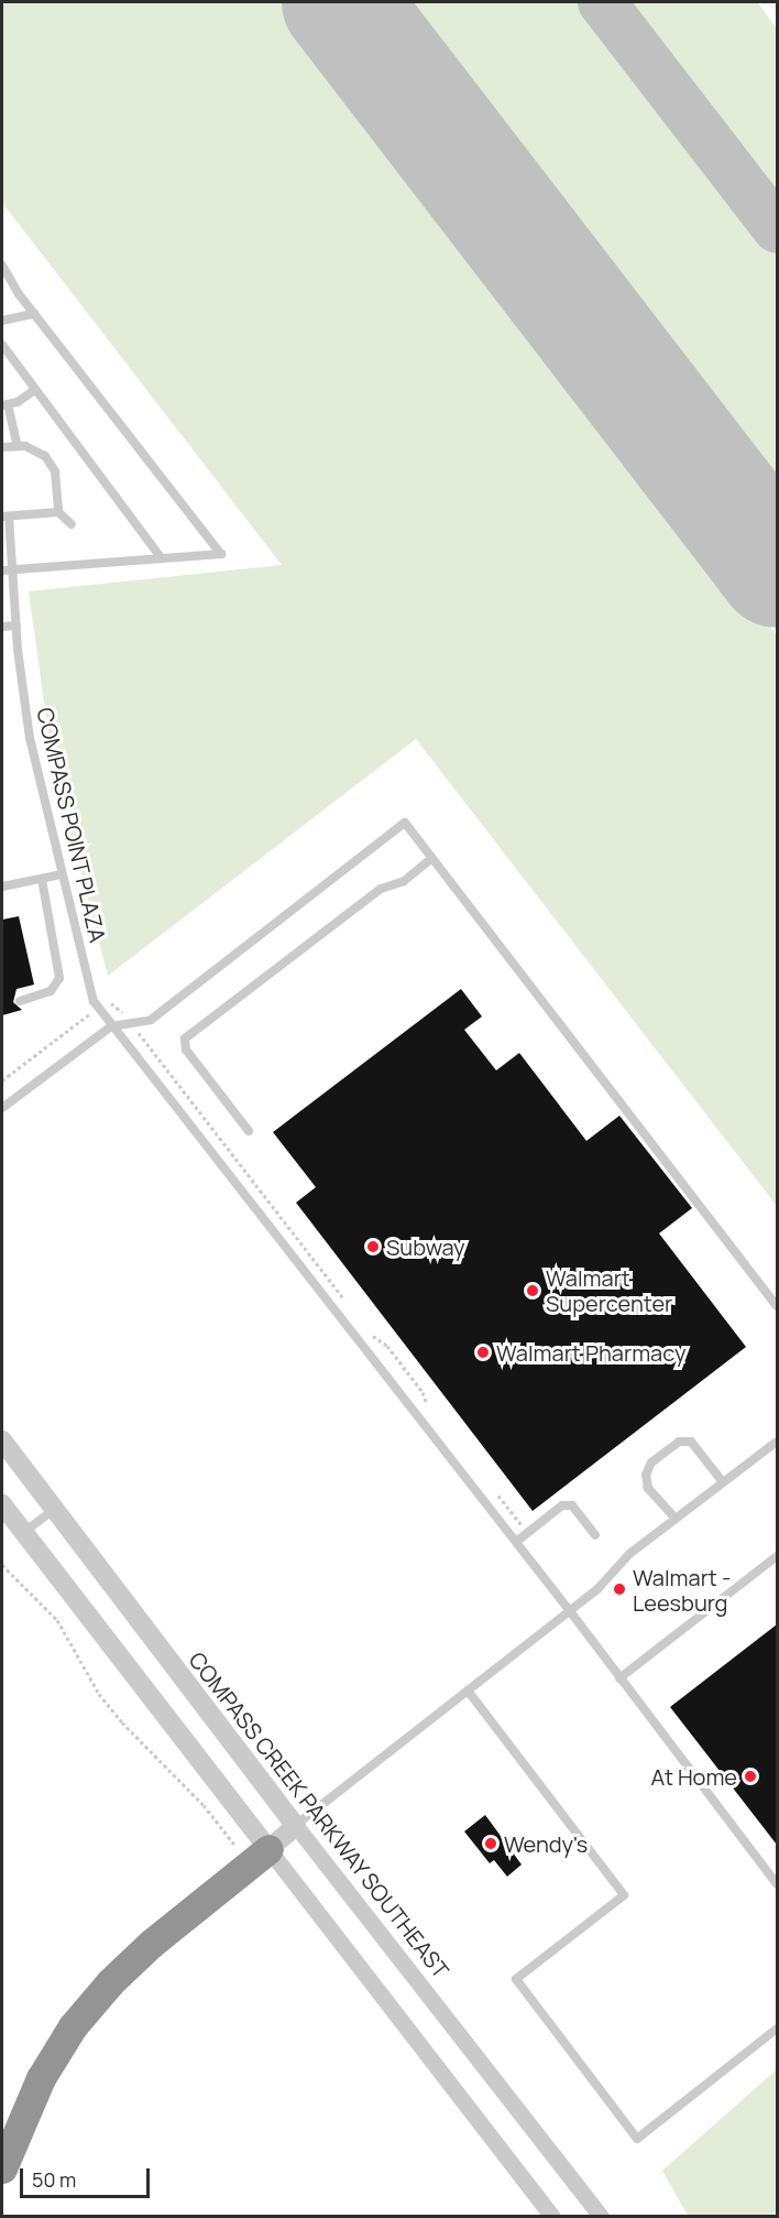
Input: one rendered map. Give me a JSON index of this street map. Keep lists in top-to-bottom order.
{
  "streets": {
    "street": ["COMPASS CREEK PARKWAY SOUTHEAST"],
    "lane": ["COMPASS POINT PLAZA"]
  },
  "places": [
    "Subway",
    "Walmart Supercenter",
    "Walmart Pharmacy",
    "Walmart - Leesburg",
    "At Home",
    "Wendy's"
  ],
  "scale_bar": "50 m"
}
